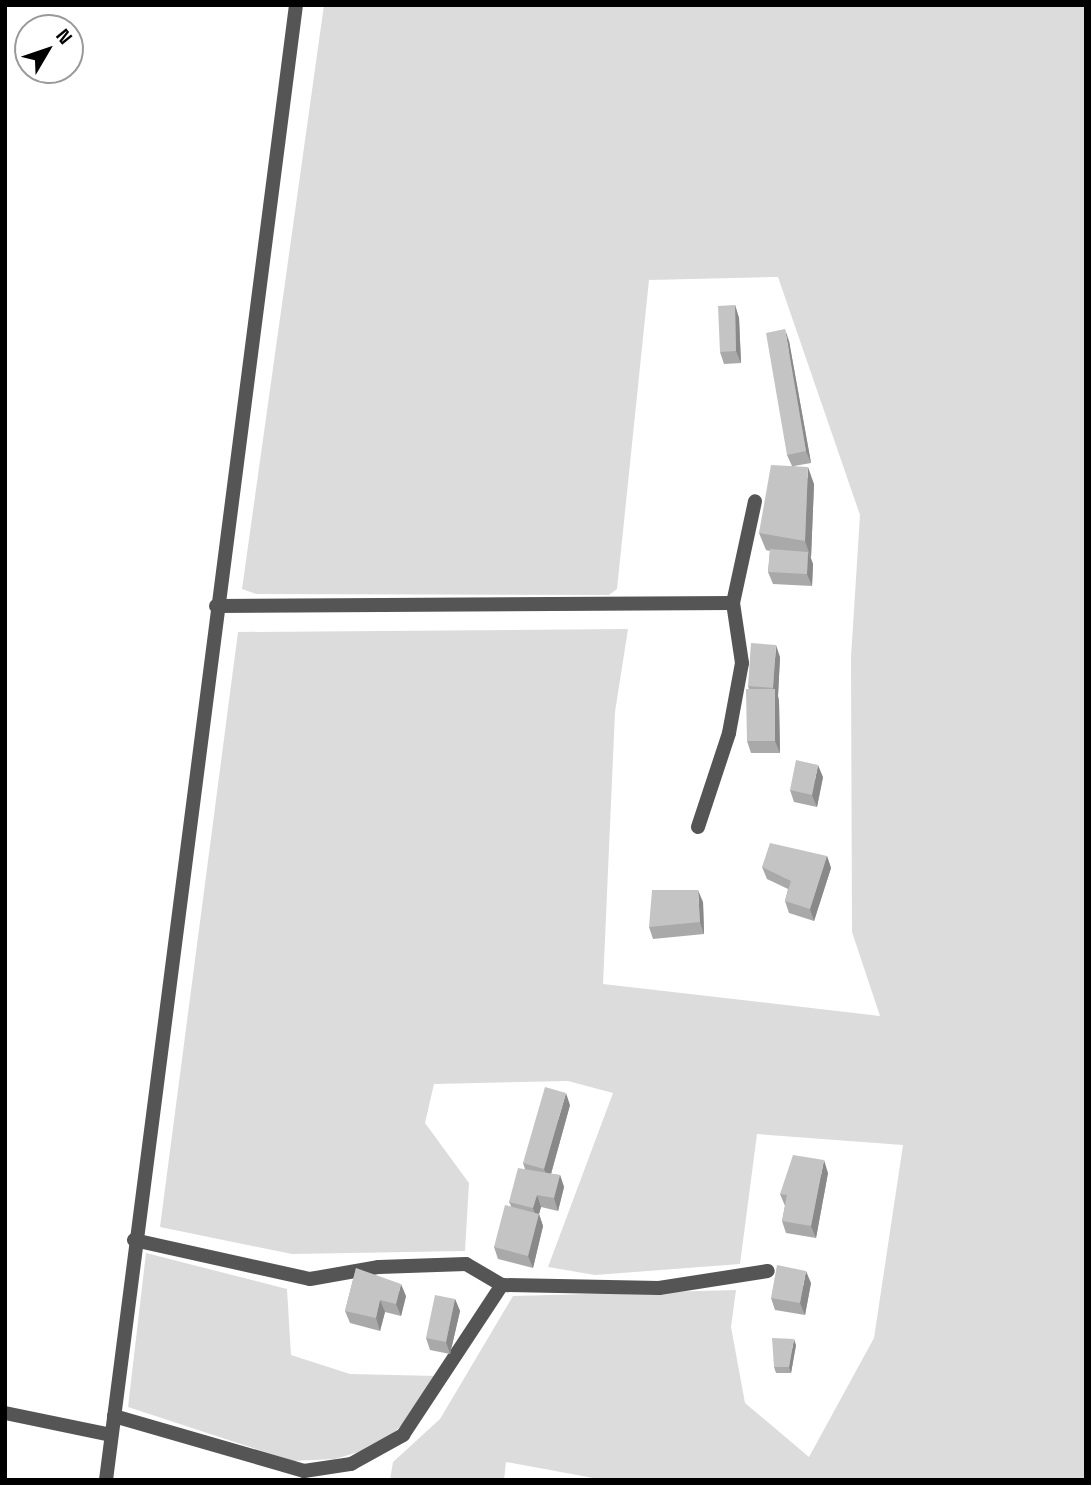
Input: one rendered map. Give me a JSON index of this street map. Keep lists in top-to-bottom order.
{
  "north": "top right"
}
